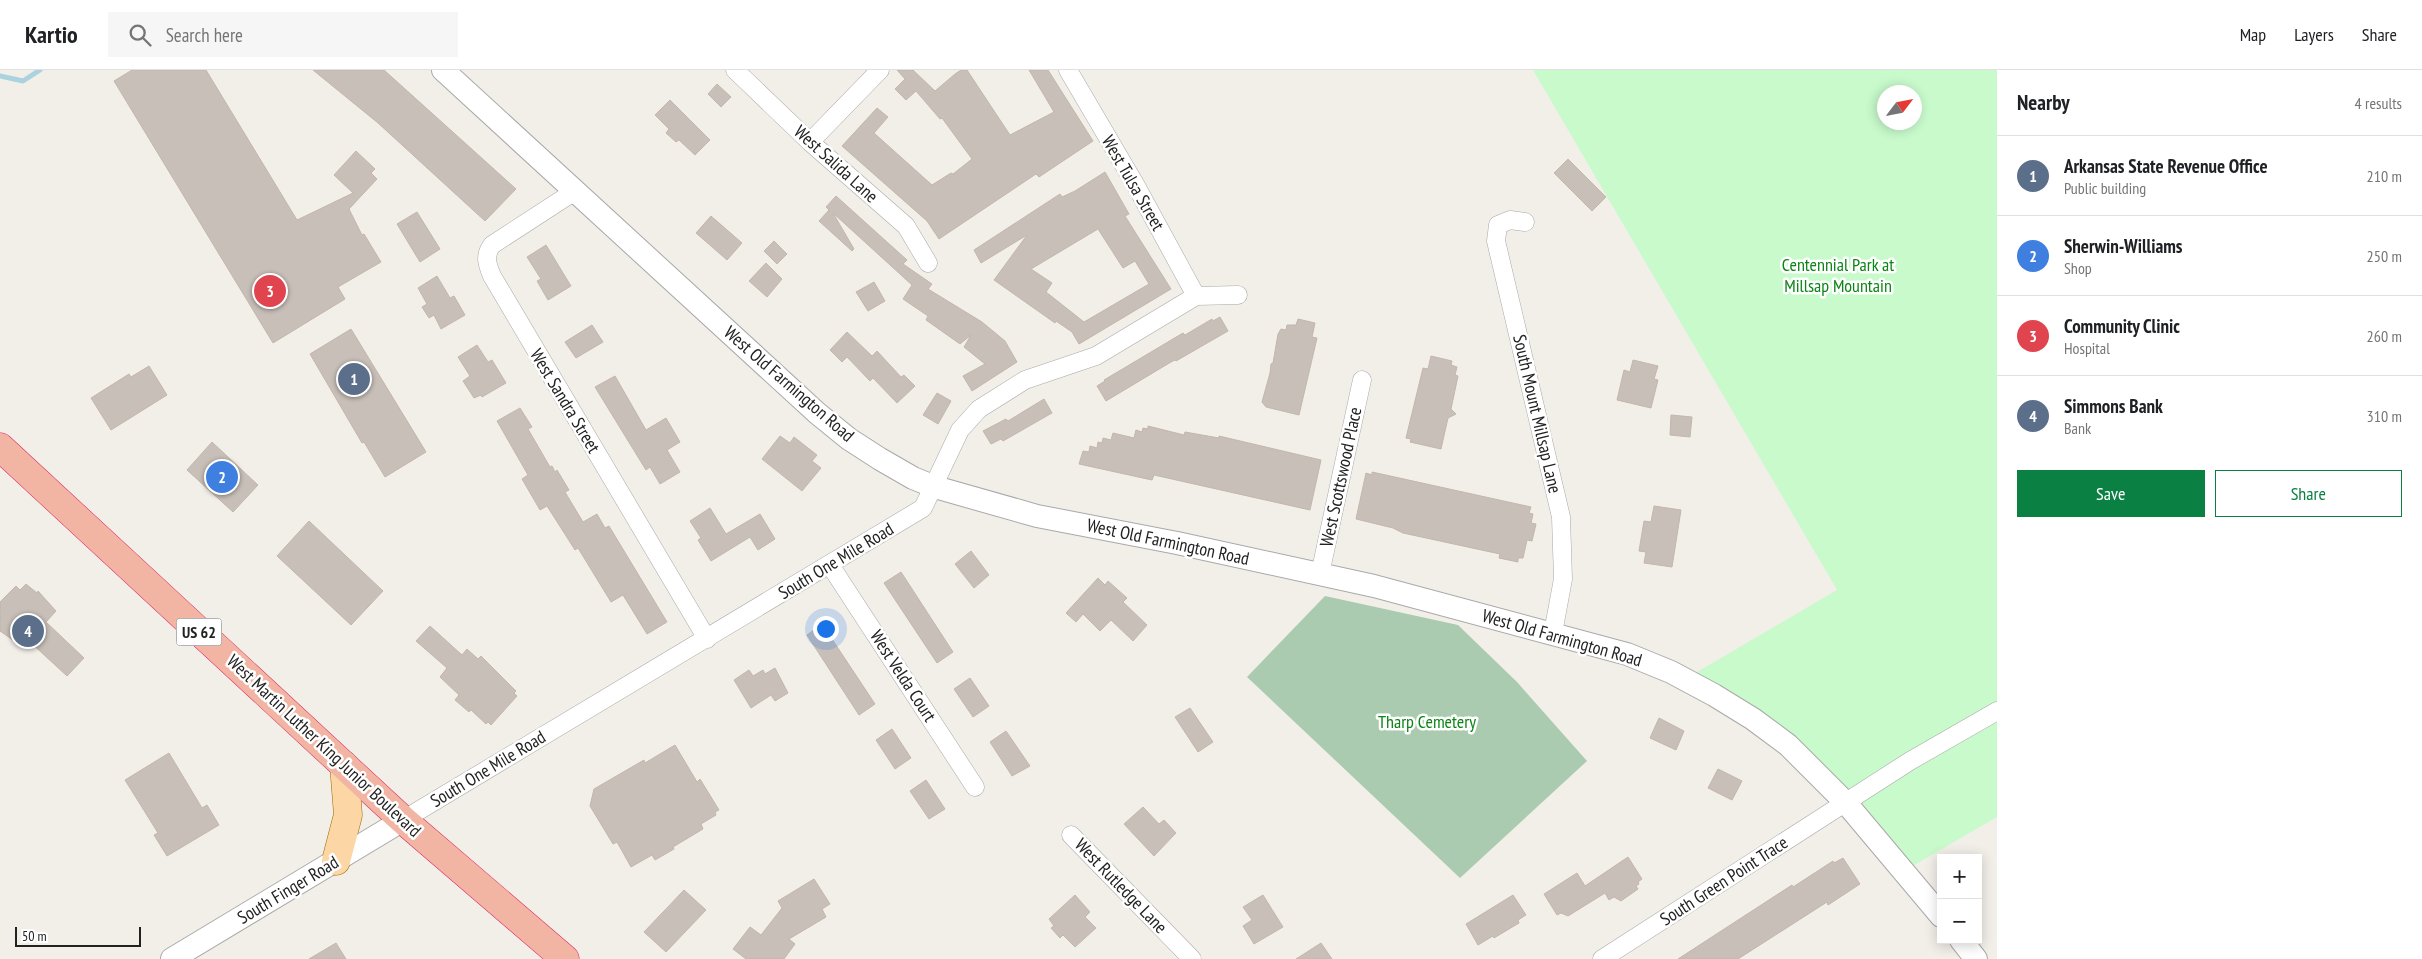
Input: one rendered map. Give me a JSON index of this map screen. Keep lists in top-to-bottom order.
{
  "streets": {
    "highway": ["US 62", "West Martin Luther King Junior Boulevard"],
    "street": [
      "West Salida Lane",
      "West Tulsa Street",
      "West Old Farmington Road",
      "West Sandra Street",
      "South Mount Millsap Lane",
      "West Scottswood Place",
      "South One Mile Road",
      "West Velda Court",
      "South Green Point Trace",
      "West Rutledge Lane",
      "South Finger Road"
    ]
  },
  "crossings": [
    ["West Tulsa Street", "South One Mile Road"],
    ["West Old Farmington Road", "West Sandra Street"],
    ["West Old Farmington Road", "South Mount Millsap Lane"],
    ["West Old Farmington Road", "West Scottswood Place"],
    ["West Old Farmington Road", "South One Mile Road"],
    ["West Old Farmington Road", "South Green Point Trace"],
    ["West Sandra Street", "South One Mile Road"],
    ["South One Mile Road", "West Velda Court"],
    ["South One Mile Road", "West Martin Luther King Junior Boulevard"],
    ["South One Mile Road", "South Finger Road"],
    ["West Martin Luther King Junior Boulevard", "South Finger Road"]
  ],
  "parks": ["Centennial Park at Millsap Mountain", "Tharp Cemetery"],
  "scale_bar": "50 m",
  "north": "top right",
  "page": {
    "header": "Kartio",
    "search": "Search here",
    "nav": ["Map", "Layers", "Share"],
    "heading": ["Nearby", "4 results"],
    "list": [
      {
        "mark": "1",
        "name": "Arkansas State Revenue Office",
        "note": "Public building",
        "value": "210 m"
      },
      {
        "mark": "2",
        "name": "Sherwin-Williams",
        "note": "Shop",
        "value": "250 m"
      },
      {
        "mark": "3",
        "name": "Community Clinic",
        "note": "Hospital",
        "value": "260 m"
      },
      {
        "mark": "4",
        "name": "Simmons Bank",
        "note": "Bank",
        "value": "310 m"
      }
    ],
    "pins": [
      "3",
      "1",
      "2",
      "4"
    ],
    "buttons": ["Save", "Share"],
    "map_buttons": ["+", "−"],
    "scale": "50 m"
  }
}
